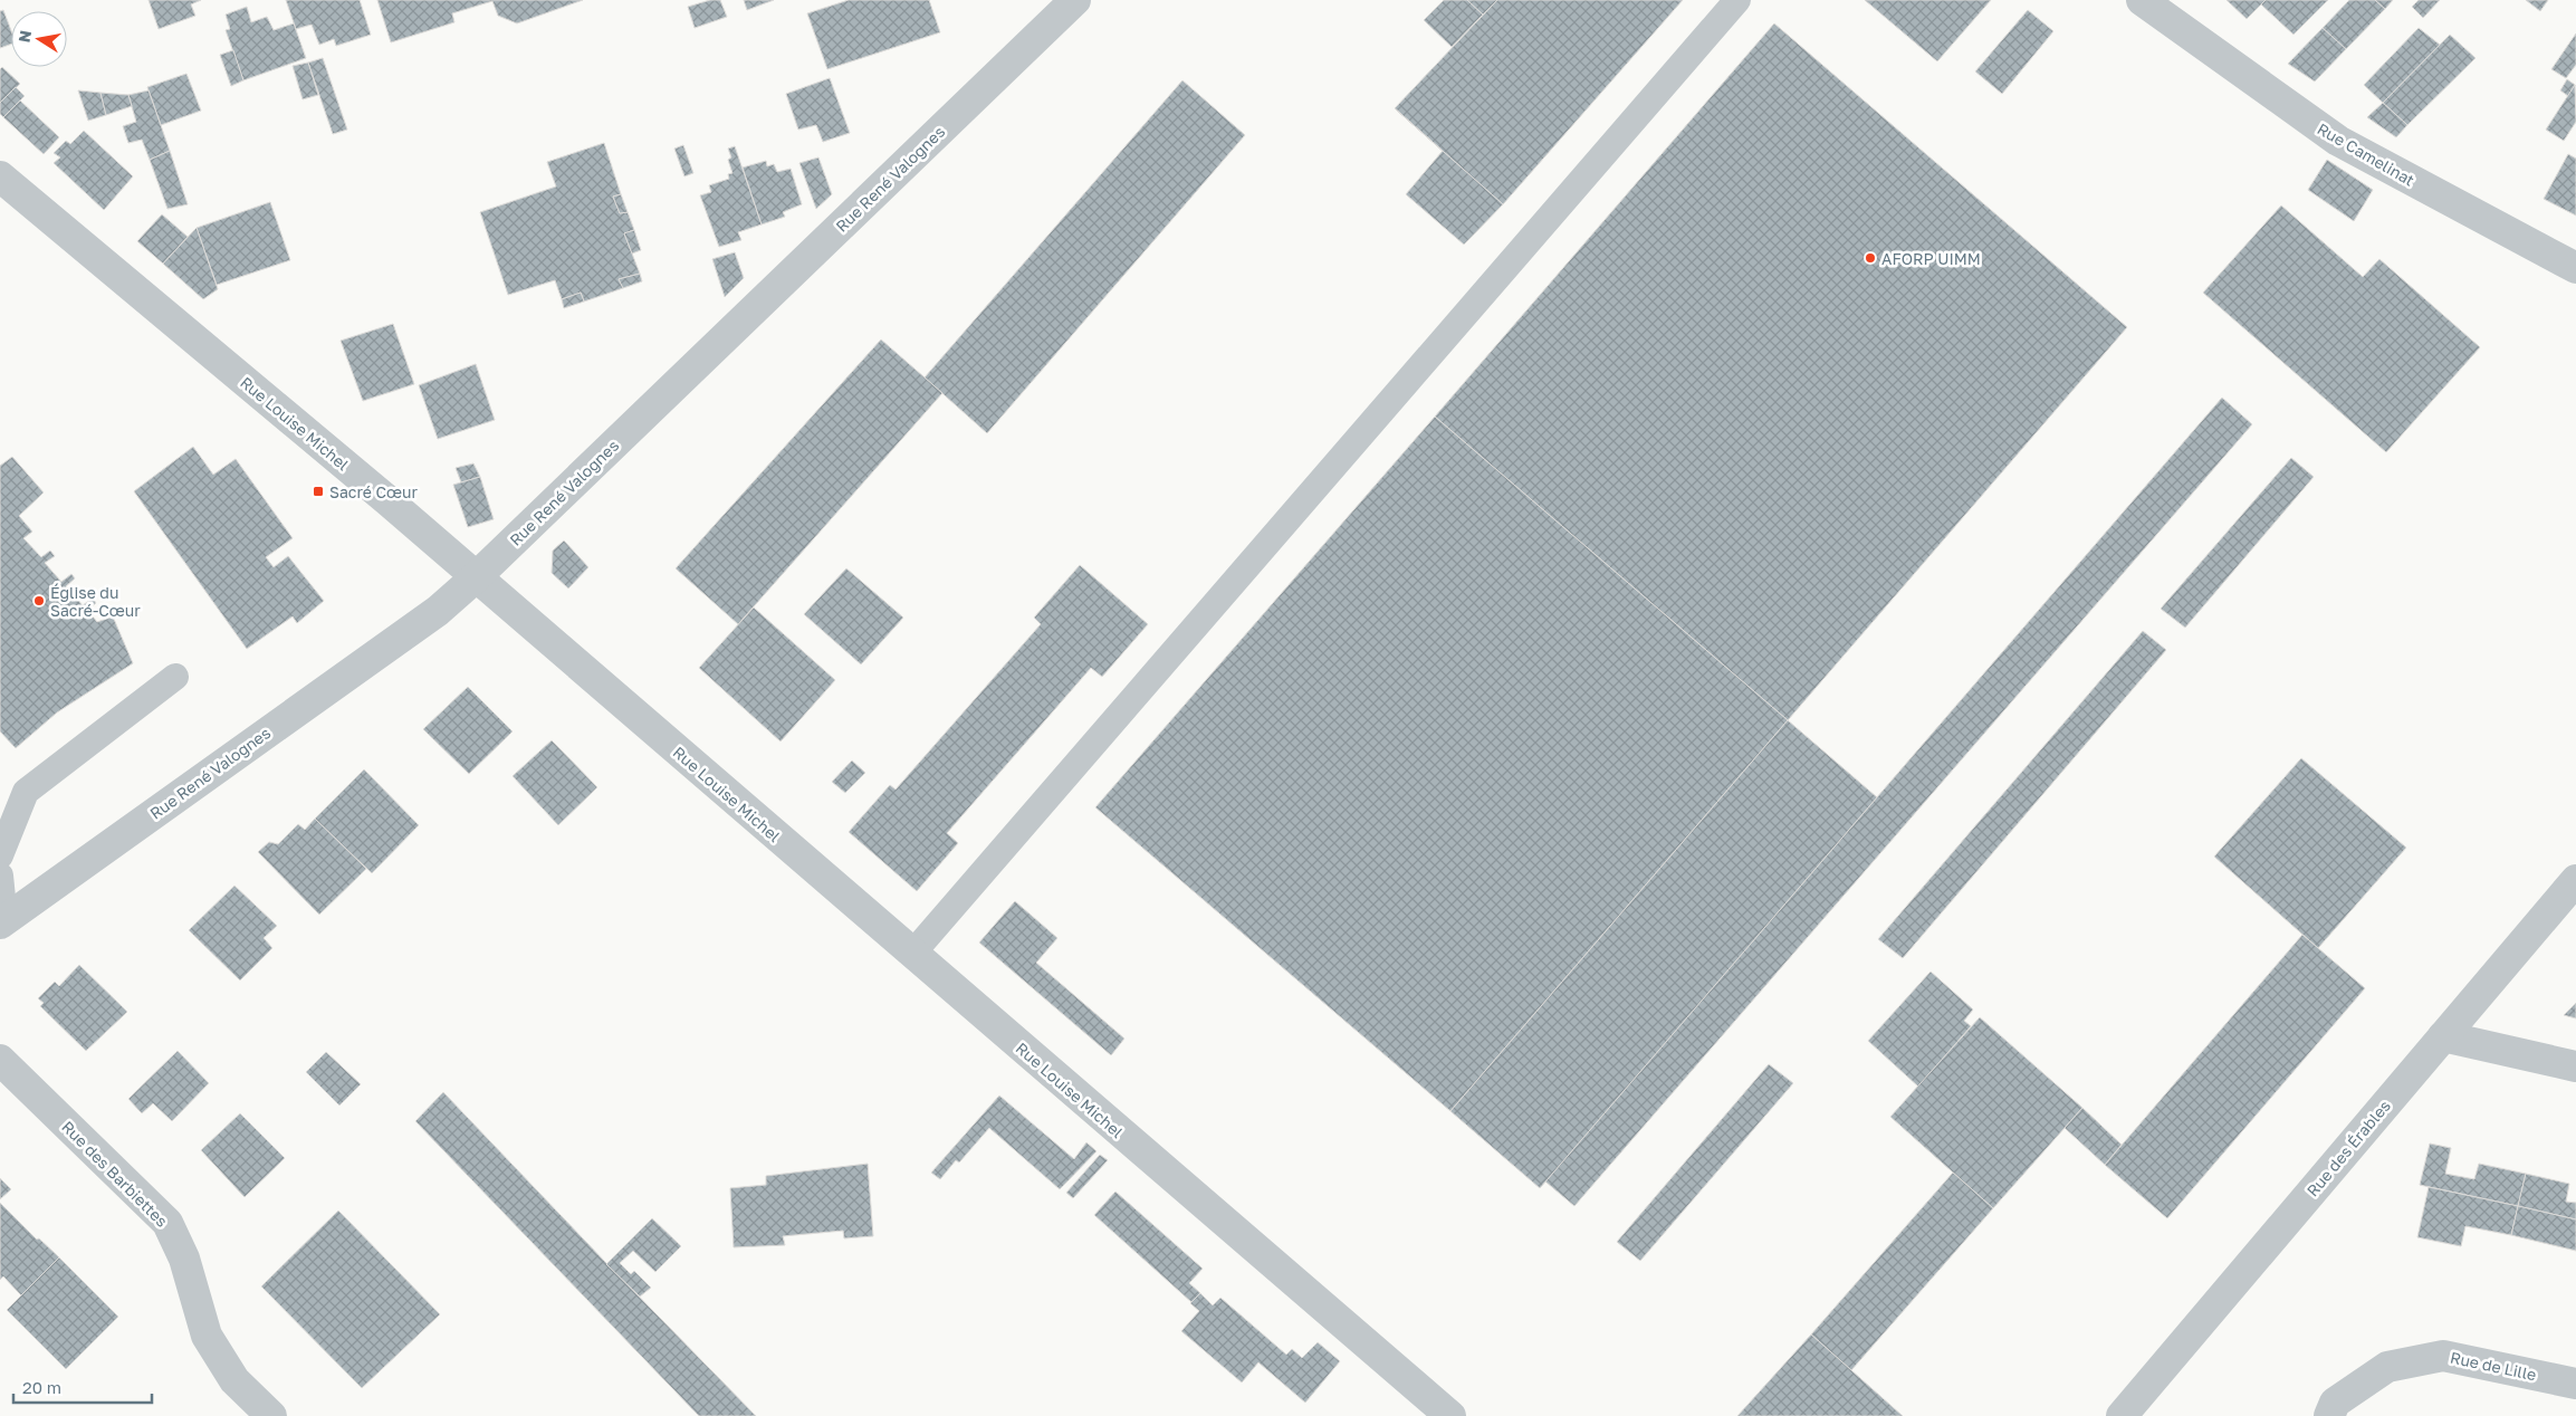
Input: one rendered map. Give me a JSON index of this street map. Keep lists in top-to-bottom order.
{
  "streets": {
    "street": [
      "Rue Camelinat",
      "Rue René Valognes",
      "Rue Louise Michel",
      "Rue des Érables",
      "Rue des Barbiettes",
      "Rue de Lille"
    ]
  },
  "crossings": [
    ["Rue René Valognes", "Rue Louise Michel"]
  ],
  "places": {
    "other": ["AFORP UIMM", "Église du Sacré-Cœur"],
    "transit": ["Sacré Cœur"]
  },
  "scale_bar": "20 m",
  "north": "left"
}
